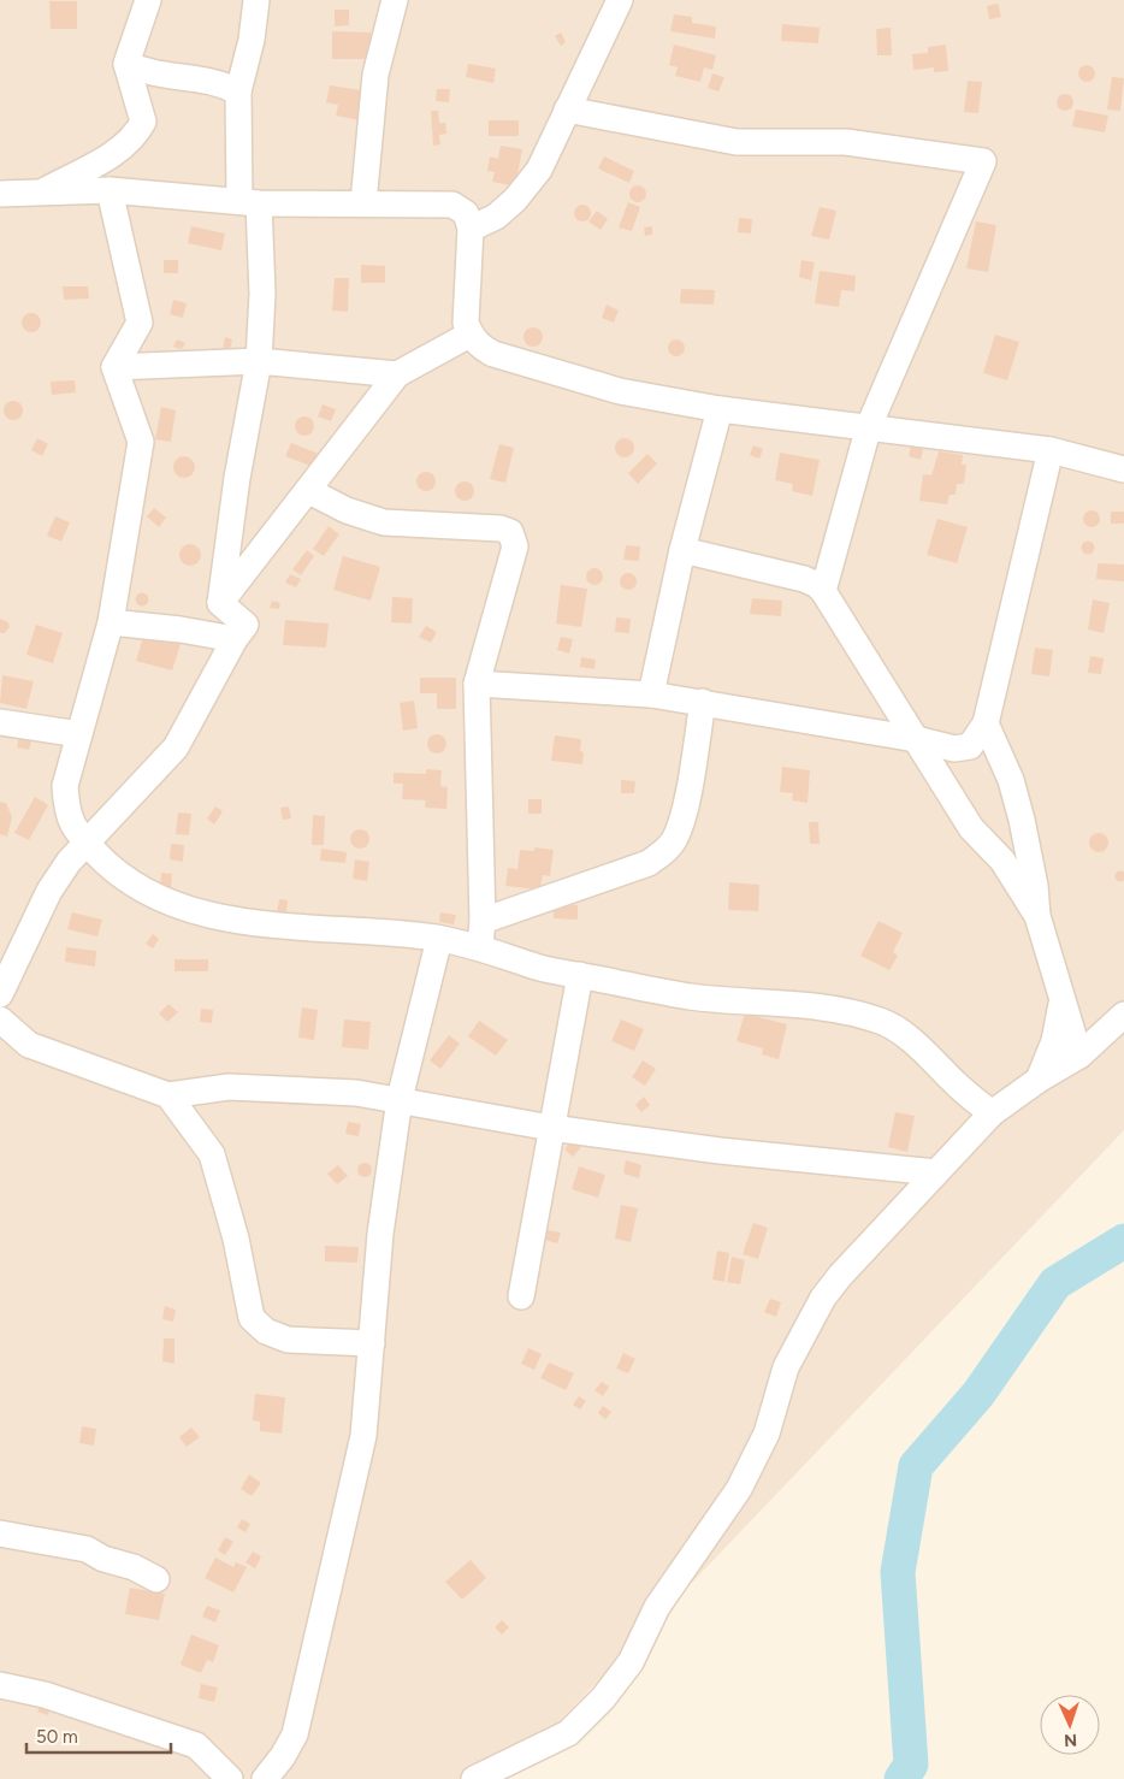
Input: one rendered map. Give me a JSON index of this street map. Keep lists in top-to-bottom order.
{
  "scale_bar": "50 m",
  "north": "bottom"
}
